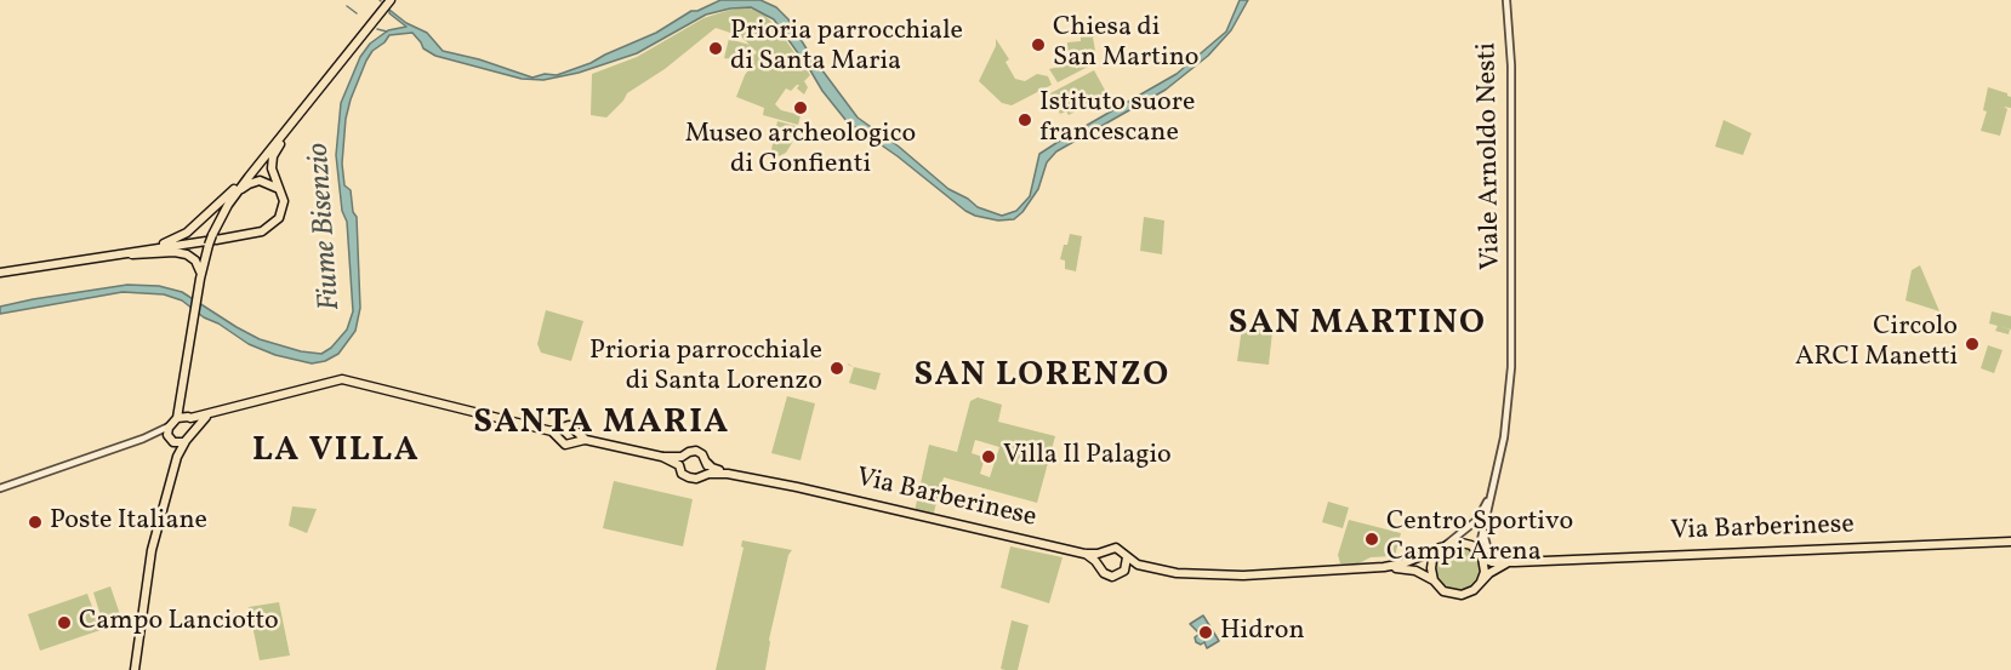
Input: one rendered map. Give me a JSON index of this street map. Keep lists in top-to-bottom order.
{
  "streets": {
    "main road": ["Via Barberinese"],
    "street": ["Viale Arnoldo Nesti"]
  },
  "crossings": [
    ["Viale Arnoldo Nesti", "Via Barberinese"]
  ],
  "districts": [
    "SAN MARTINO",
    "SAN LORENZO",
    "SANTA MARIA",
    "LA VILLA"
  ],
  "water": ["Fiume Bisenzio"],
  "places": [
    "Chiesa di San Martino",
    "Prioria parrocchiale di Santa Maria",
    "Museo archeologico di Gonfienti",
    "Istituto suore francescane",
    "Circolo ARCI Manetti",
    "Prioria parrocchiale di Santa Lorenzo",
    "Villa Il Palagio",
    "Poste Italiane",
    "Centro Sportivo Campi Arena",
    "Campo Lanciotto",
    "Hidron"
  ]
}
